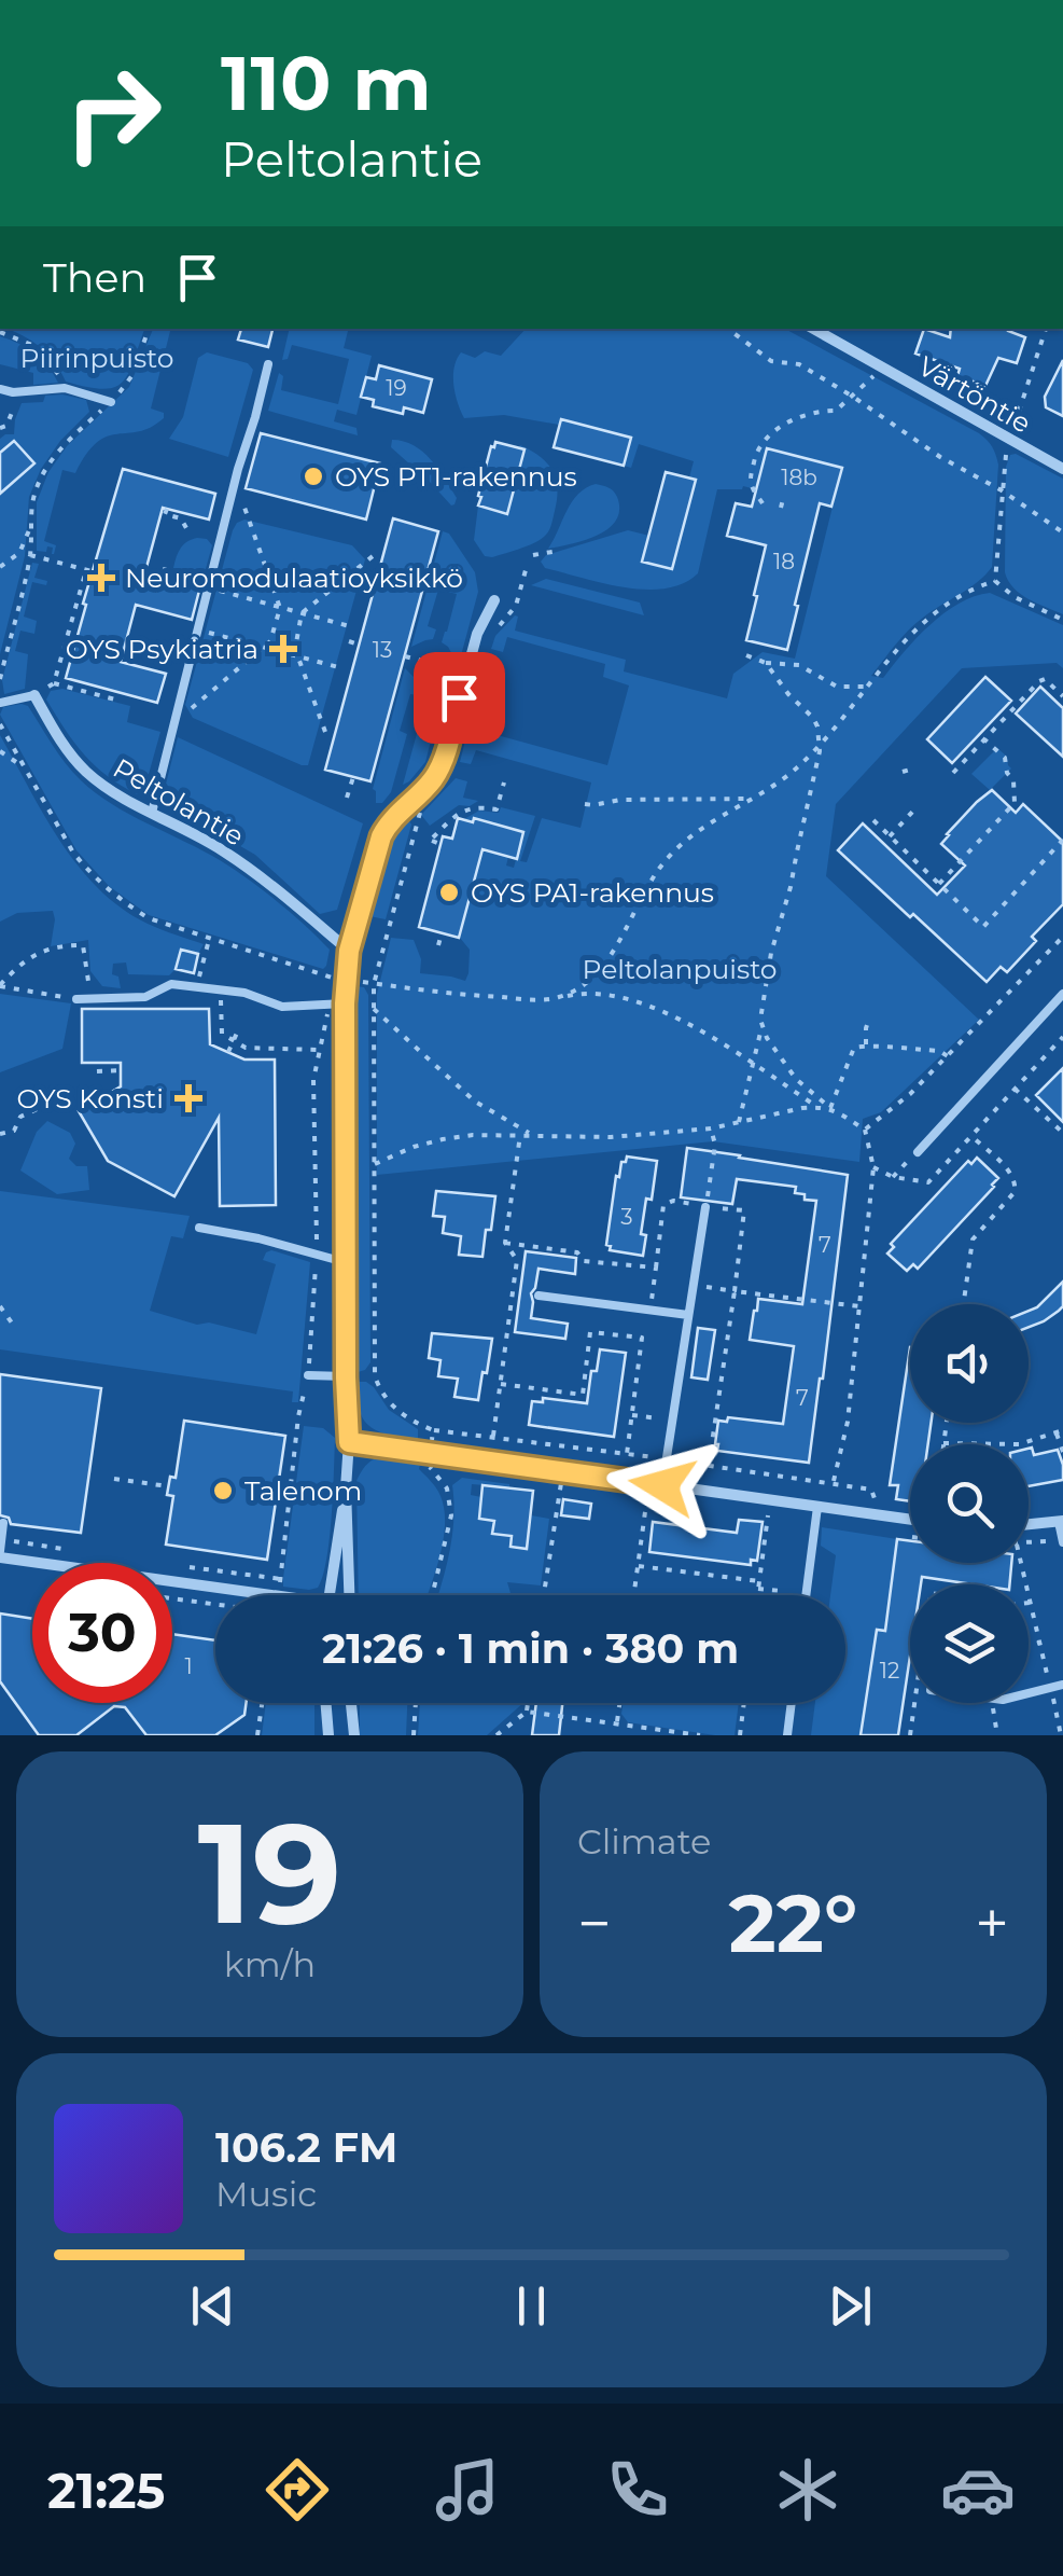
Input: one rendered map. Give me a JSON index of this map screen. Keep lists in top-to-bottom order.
{
  "streets": {
    "street": ["Värtöntie", "Peltolantie"]
  },
  "parks": ["Piirinpuisto", "Peltolanpuisto"],
  "places": {
    "other": ["OYS PT1-rakennus", "OYS PA1-rakennus", "Talenom"],
    "health": ["Neuromodulaatioyksikkö", "OYS Psykiatria", "OYS Konsti"]
  },
  "house_numbers": [
    "19",
    "18b",
    "18",
    "13",
    "3",
    "7",
    "7",
    "1",
    "12"
  ],
  "page": {
    "turn": ["110 m", "Peltolantie"],
    "then": "Then",
    "limit": "30",
    "trip": "21:26 · 1 min · 380 m",
    "tile": [
      ["19", "km/h"],
      "Climate"
    ],
    "heat": ["−", "22°", "+"],
    "song": ["106.2 FM", "Music"],
    "tabs": "21:25"
  }
}
